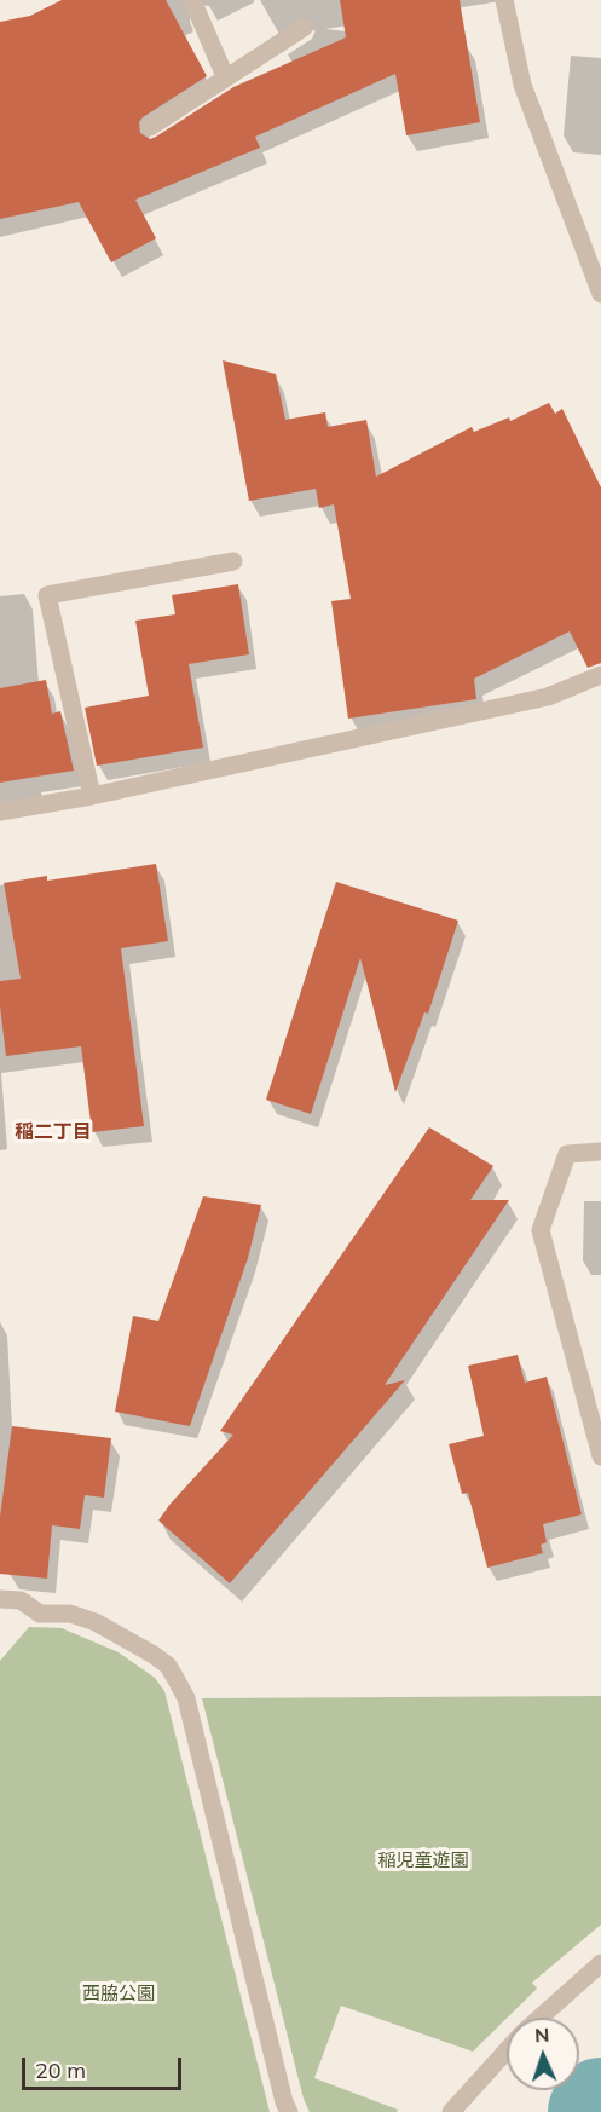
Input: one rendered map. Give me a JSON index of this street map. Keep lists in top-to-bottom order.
{
  "districts": ["稲二丁目"],
  "parks": ["稲児童遊園", "西脇公園"],
  "scale_bar": "20 m",
  "north": "top"
}
